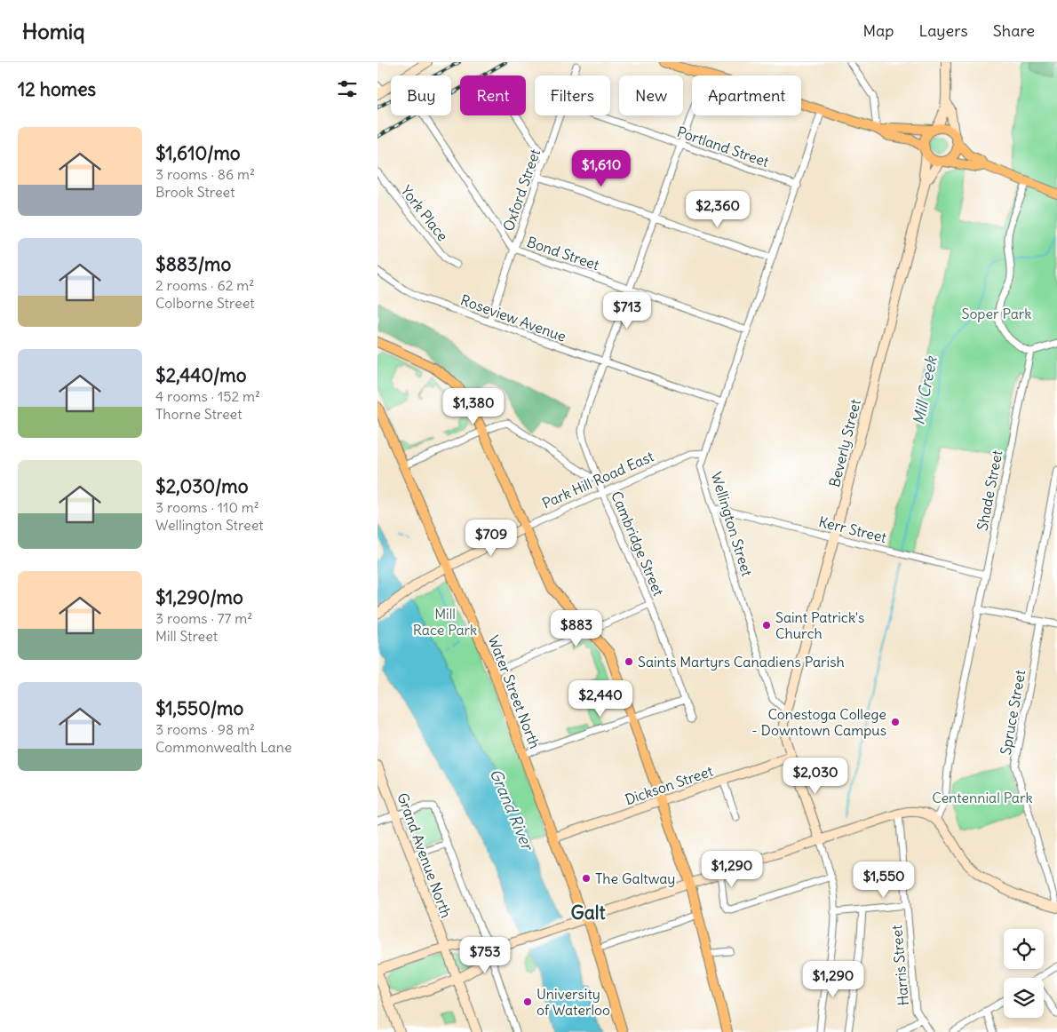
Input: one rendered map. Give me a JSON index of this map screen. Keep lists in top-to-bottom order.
{
  "streets": {
    "main road": ["Water Street North"],
    "street": [
      "Portland Street",
      "Oxford Street",
      "York Place",
      "Bond Street",
      "Roseview Avenue",
      "Beverly Street",
      "Park Hill Road East",
      "Shade Street",
      "Wellington Street",
      "Kerr Street",
      "Cambridge Street",
      "Spruce Street",
      "Dickson Street",
      "Grand Avenue North",
      "Harris Street"
    ]
  },
  "crossings": [
    ["Portland Street", "Wellington Street"],
    ["Portland Street", "Cambridge Street"],
    ["Oxford Street", "Bond Street"],
    ["Oxford Street", "Roseview Avenue"],
    ["Bond Street", "Wellington Street"],
    ["Bond Street", "Cambridge Street"],
    ["Roseview Avenue", "Wellington Street"],
    ["Roseview Avenue", "Cambridge Street"],
    ["Beverly Street", "Wellington Street"],
    ["Beverly Street", "Kerr Street"],
    ["Park Hill Road East", "Wellington Street"],
    ["Park Hill Road East", "Cambridge Street"],
    ["Park Hill Road East", "Water Street North"],
    ["Shade Street", "Kerr Street"],
    ["Wellington Street", "Kerr Street"],
    ["Water Street North", "Dickson Street"]
  ],
  "districts": ["Galt"],
  "water": ["Mill Creek", "Grand River"],
  "parks": ["Soper Park", "Mill Race Park", "Centennial Park"],
  "places": [
    "Saint Patrick's Church",
    "Saints Martyrs Canadiens Parish",
    "Conestoga College - Downtown Campus",
    "The Galtway",
    "University of Waterloo"
  ],
  "page": {
    "header": "Homiq",
    "nav": ["Map", "Layers", "Share"],
    "heading": "12 homes",
    "chip": [
      "Buy",
      "Rent",
      "Filters",
      "New",
      "Apartment"
    ],
    "list": [
      {
        "name": "$1,610/mo",
        "note": "3 rooms · 86 m² · Brook Street"
      },
      {
        "name": "$883/mo",
        "note": "2 rooms · 62 m² · Colborne Street"
      },
      {
        "name": "$2,440/mo",
        "note": "4 rooms · 152 m² · Thorne Street"
      },
      {
        "name": "$2,030/mo",
        "note": "3 rooms · 110 m² · Wellington Street"
      },
      {
        "name": "$1,290/mo",
        "note": "3 rooms · 77 m² · Mill Street"
      },
      {
        "name": "$1,550/mo",
        "note": "3 rooms · 98 m² · Commonwealth Lane"
      }
    ],
    "price": [
      "$1,610",
      "$2,360",
      "$713",
      "$1,380",
      "$709",
      "$883",
      "$2,440",
      "$2,030",
      "$1,290",
      "$1,550",
      "$753",
      "$1,290"
    ]
  }
}
